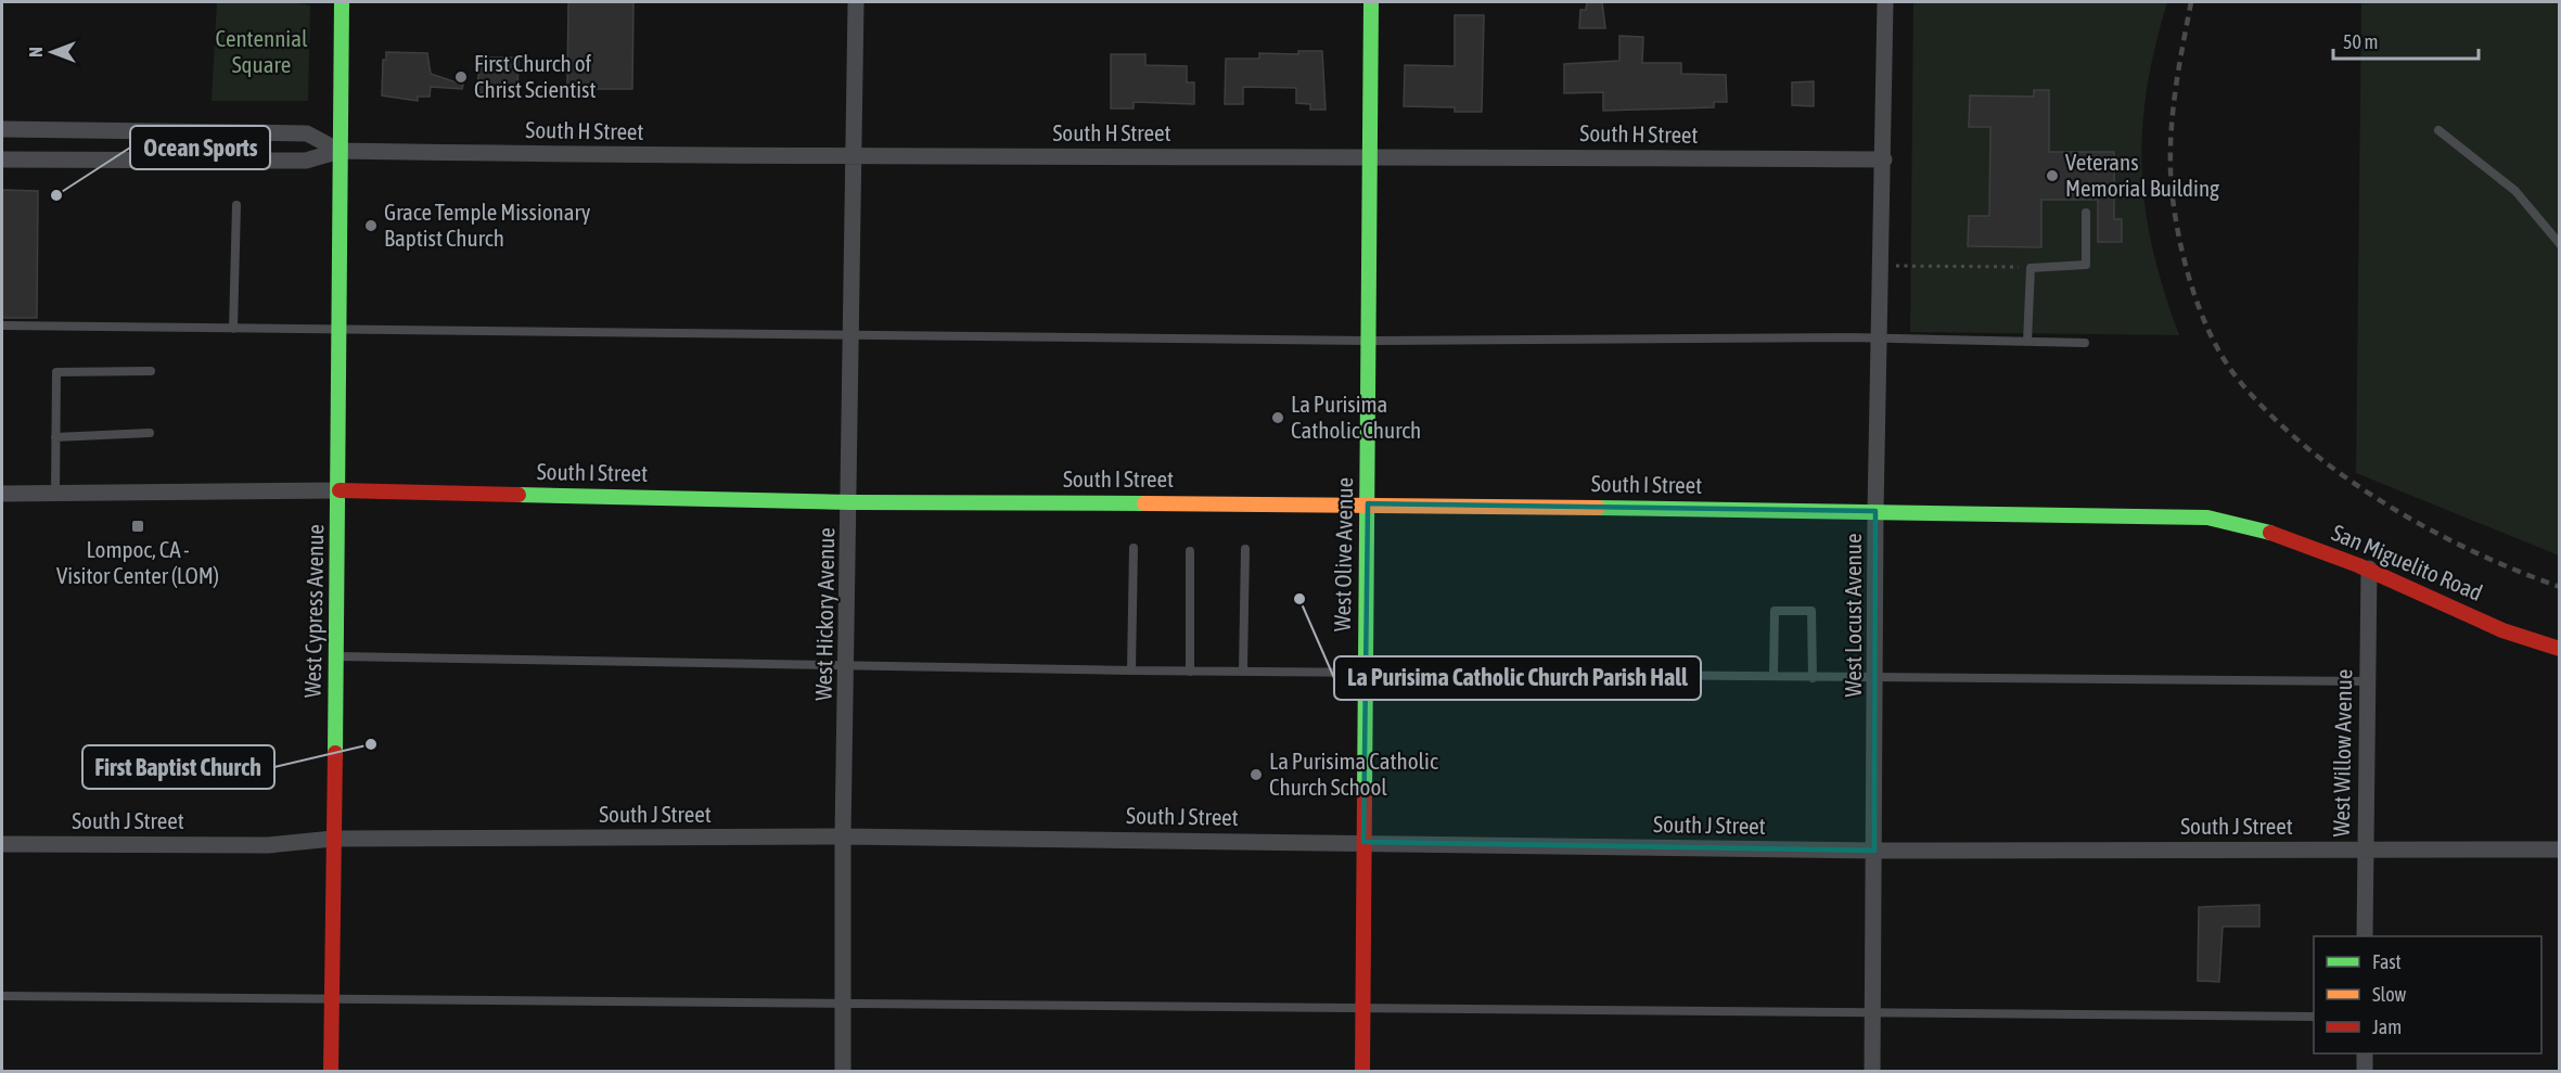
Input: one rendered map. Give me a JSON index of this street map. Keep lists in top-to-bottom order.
{
  "streets": {
    "street": [
      "South H Street",
      "South I Street",
      "West Olive Avenue",
      "San Miguelito Road",
      "West Cypress Avenue",
      "West Hickory Avenue",
      "West Locust Avenue",
      "West Willow Avenue",
      "South J Street"
    ]
  },
  "crossings": [
    ["South H Street", "West Olive Avenue"],
    ["South H Street", "West Cypress Avenue"],
    ["South H Street", "West Hickory Avenue"],
    ["South H Street", "West Locust Avenue"],
    ["South I Street", "West Olive Avenue"],
    ["South I Street", "San Miguelito Road"],
    ["South I Street", "West Cypress Avenue"],
    ["South I Street", "West Hickory Avenue"],
    ["South I Street", "West Locust Avenue"],
    ["West Olive Avenue", "South J Street"],
    ["San Miguelito Road", "West Willow Avenue"],
    ["West Cypress Avenue", "South J Street"],
    ["West Hickory Avenue", "South J Street"],
    ["West Locust Avenue", "South J Street"],
    ["West Willow Avenue", "South J Street"]
  ],
  "parks": ["Centennial Square"],
  "places": {
    "other": [
      "First Church of Christ Scientist",
      "Veterans Memorial Building",
      "Ocean Sports",
      "Grace Temple Missionary Baptist Church",
      "La Purisima Catholic Church",
      "La Purisima Catholic Church Parish Hall",
      "First Baptist Church",
      "La Purisima Catholic Church School"
    ],
    "transit": ["Lompoc, CA - Visitor Center (LOM)"]
  },
  "legend": ["Fast", "Slow", "Jam"],
  "scale_bar": "50 m",
  "north": "left"
}
